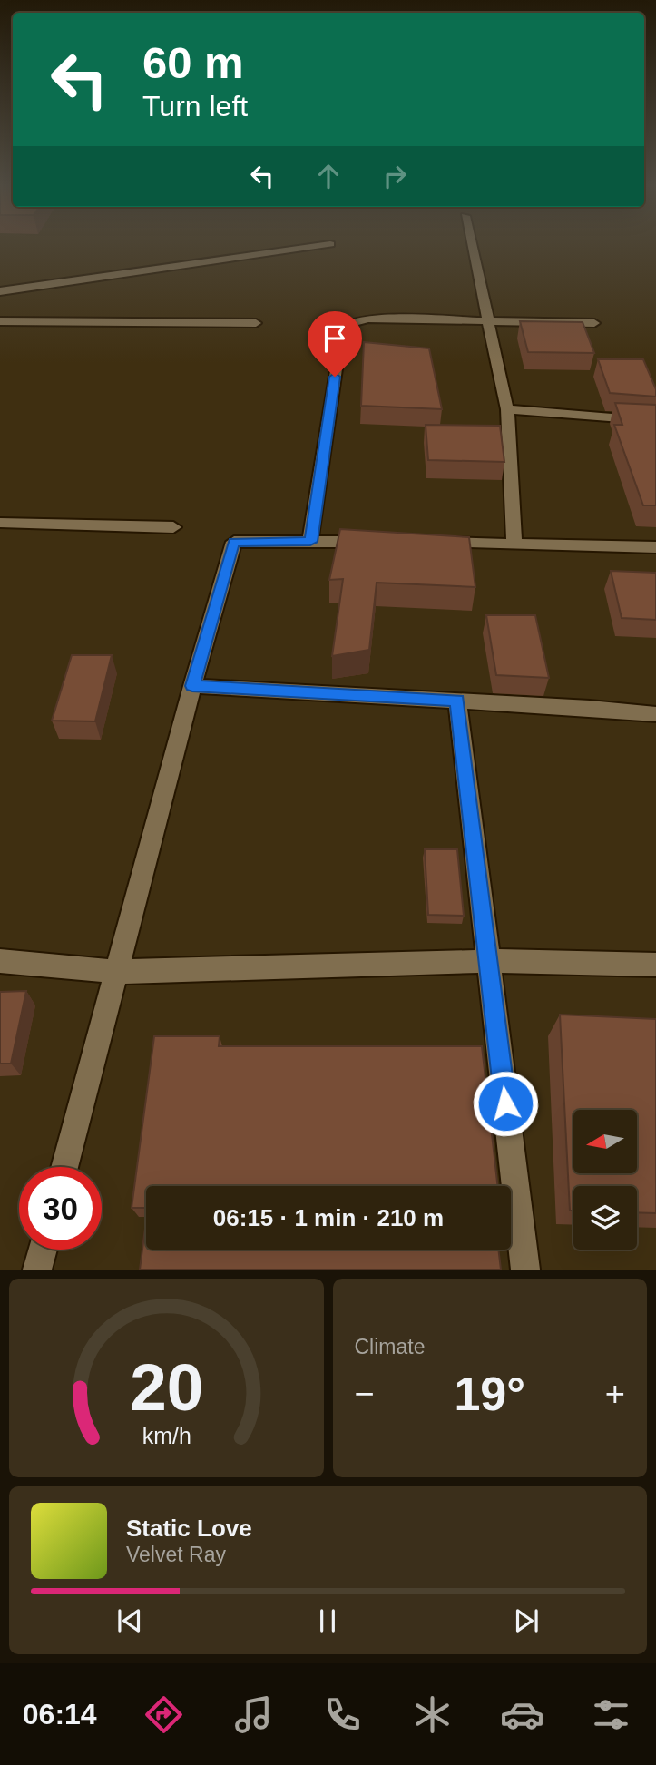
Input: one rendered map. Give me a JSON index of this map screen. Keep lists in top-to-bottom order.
{
  "north": "left",
  "page": {
    "turn": ["60 m", "Turn left"],
    "limit": "30",
    "trip": "06:15 · 1 min · 210 m",
    "tile": "Climate",
    "heat": ["−", "19°", "+"],
    "song": ["Static Love", "Velvet Ray"],
    "tabs": "06:14",
    "gauge": ["20", "km/h"]
  }
}
